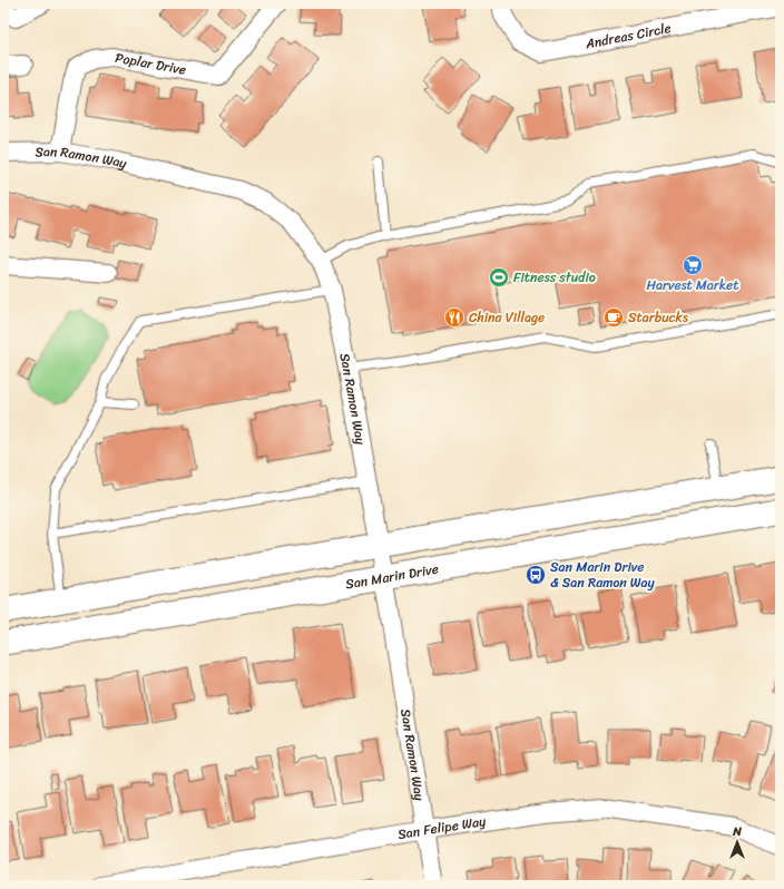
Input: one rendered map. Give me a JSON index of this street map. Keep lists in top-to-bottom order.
{
  "streets": {
    "main road": ["San Marin Drive"],
    "street": [
      "Andreas Circle",
      "Poplar Drive",
      "San Ramon Way",
      "San Felipe Way"
    ]
  },
  "crossings": [
    ["Poplar Drive", "San Ramon Way"],
    ["San Ramon Way", "San Marin Drive"],
    ["San Ramon Way", "San Felipe Way"]
  ],
  "places": {
    "supermarket": ["Harvest Market"],
    "sports": ["Fitness studio"],
    "restaurant": ["China Village"],
    "cafe": ["Starbucks"],
    "bus stop": ["San Marin Drive & San Ramon Way"]
  },
  "north": "top"
}
